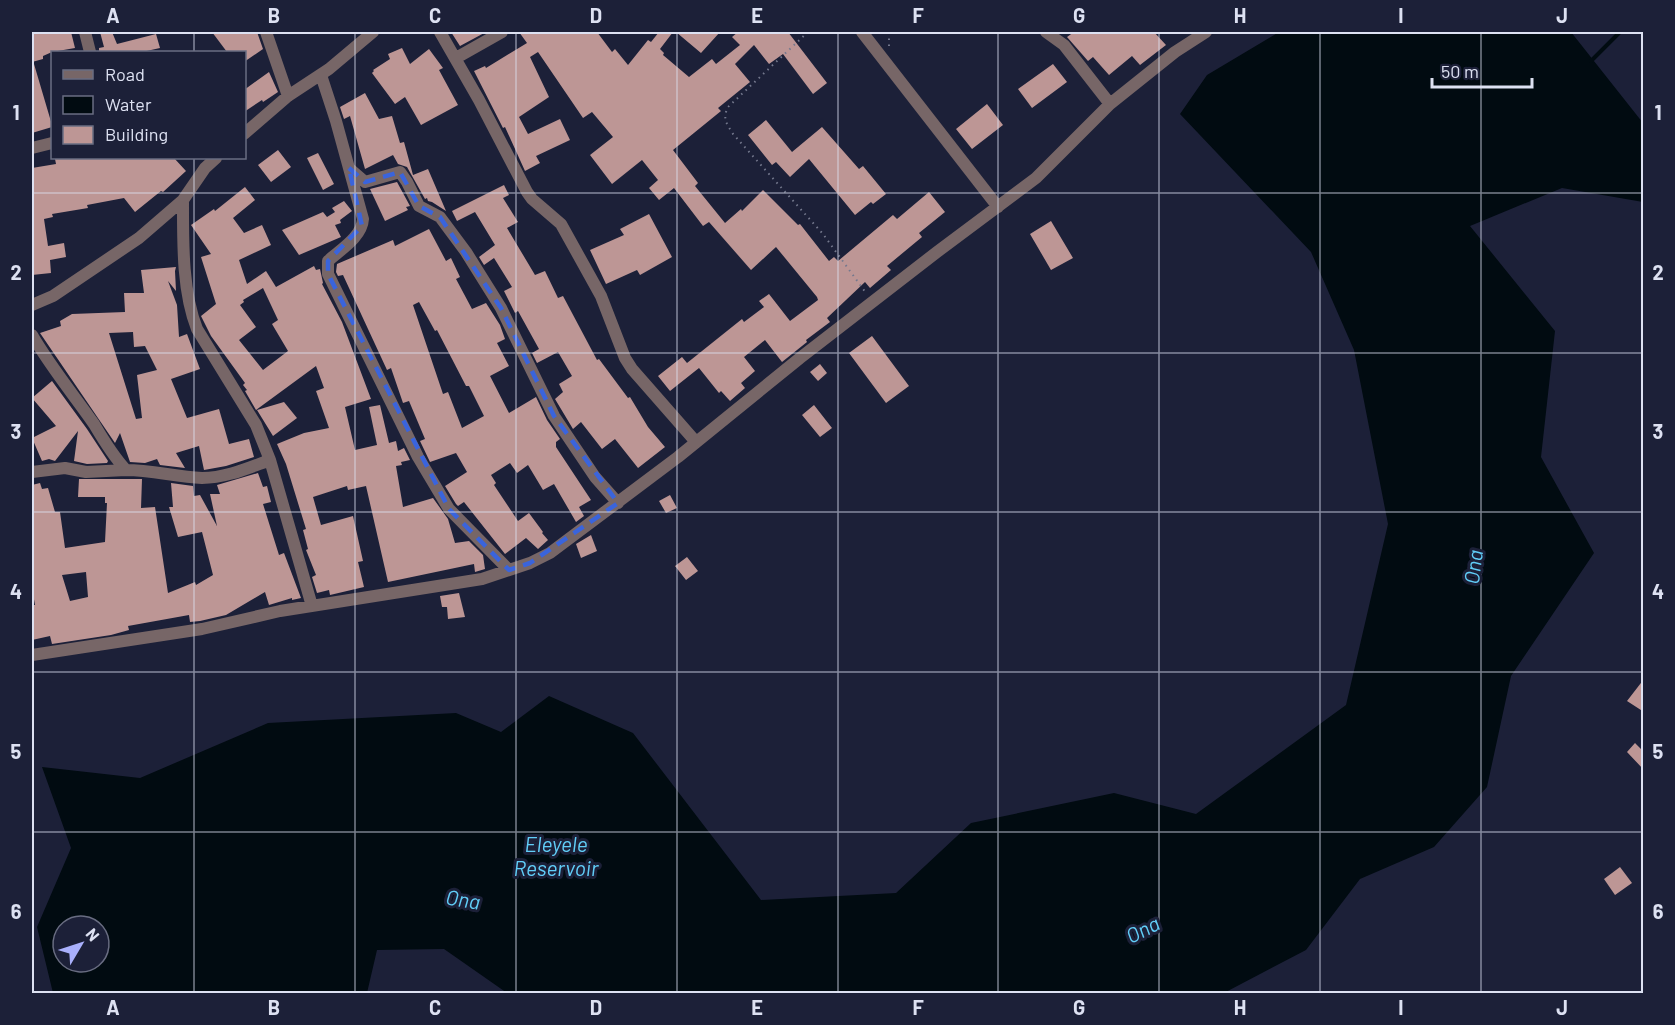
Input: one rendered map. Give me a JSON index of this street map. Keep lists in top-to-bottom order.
{
  "water": ["Ona", "Eleyele Reservoir"],
  "legend": ["Road", "Water", "Building"],
  "scale_bar": "50 m",
  "north": "top right",
  "grid": {
    "columns": [
      "A",
      "B",
      "C",
      "D",
      "E",
      "F",
      "G",
      "H",
      "I",
      "J"
    ],
    "rows": [
      "1",
      "2",
      "3",
      "4",
      "5",
      "6"
    ]
  }
}
